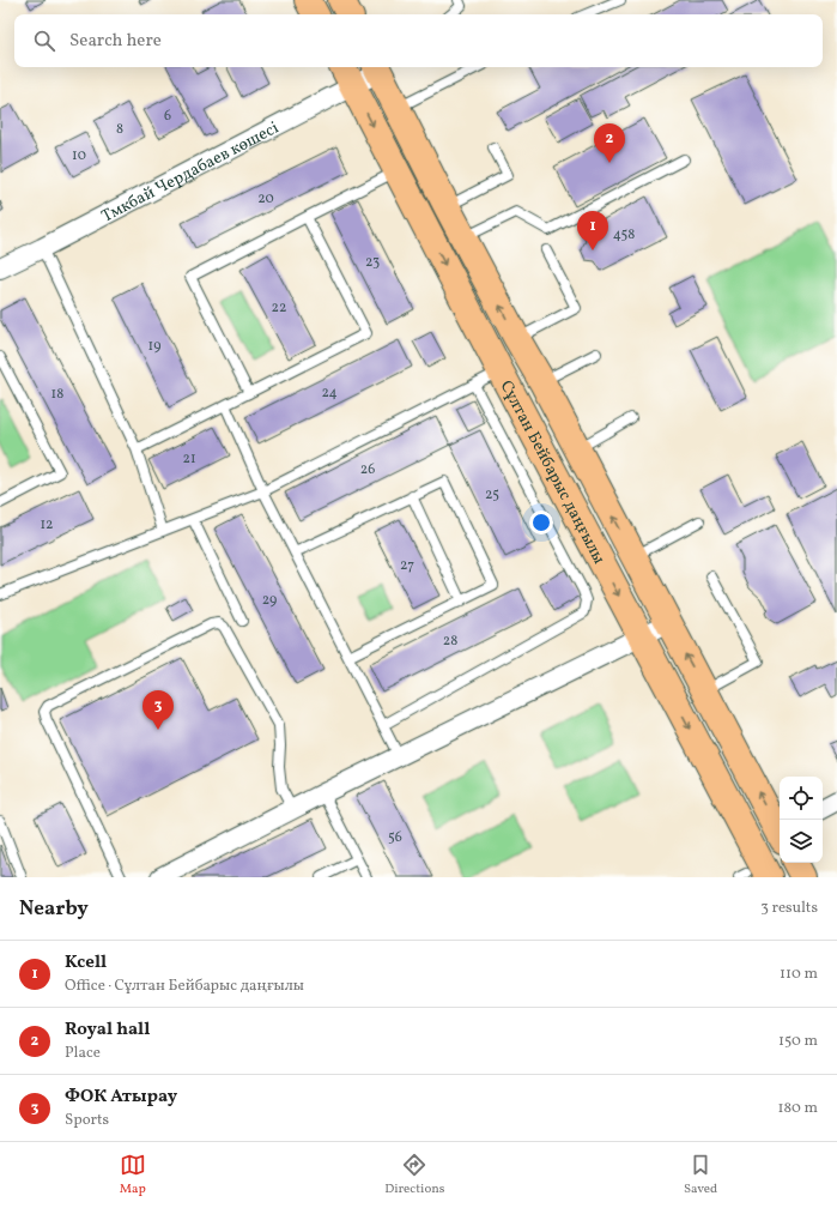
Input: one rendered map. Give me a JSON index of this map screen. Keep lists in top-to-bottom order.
{
  "streets": {
    "main road": ["Сұлтан Бейбарыс даңғылы"],
    "street": ["Тмкбай Чердабаев көшесі"]
  },
  "crossings": [
    ["Тмкбай Чердабаев көшесі", "Сұлтан Бейбарыс даңғылы"]
  ],
  "house_numbers": [
    "6",
    "8",
    "10",
    "20",
    "458",
    "23",
    "22",
    "19",
    "24",
    "18",
    "21",
    "26",
    "25",
    "12",
    "27",
    "29",
    "28",
    "56"
  ],
  "page": {
    "search": "Search here",
    "pins": ["2", "1", "3"],
    "heading": ["Nearby", "3 results"],
    "list": [
      {
        "mark": "1",
        "name": "Kcell",
        "note": "Office · Сұлтан Бейбарыс даңғылы",
        "value": "110 m"
      },
      {
        "mark": "2",
        "name": "Royal hall",
        "note": "Place",
        "value": "150 m"
      },
      {
        "mark": "3",
        "name": "ФОК Атырау",
        "note": "Sports",
        "value": "180 m"
      }
    ],
    "nav": ["Map", "Directions", "Saved"]
  }
}
